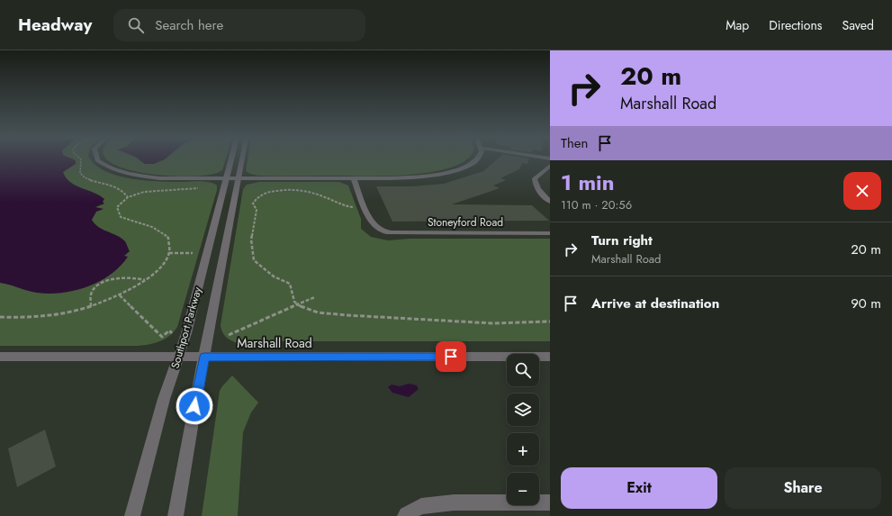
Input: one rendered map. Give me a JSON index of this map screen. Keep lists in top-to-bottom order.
{
  "streets": {
    "street": ["Stoneyford Road", "Southport Parkway", "Marshall Road"]
  },
  "crossings": [
    ["Southport Parkway", "Marshall Road"]
  ],
  "page": {
    "header": "Headway",
    "search": "Search here",
    "nav": ["Map", "Directions", "Saved"],
    "turn": ["20 m", "Marshall Road"],
    "then": "Then",
    "heading": ["1 min", "110 m · 20:56"],
    "list": [
      {
        "name": "Turn right",
        "note": "Marshall Road",
        "value": "20 m"
      },
      {
        "name": "Arrive at destination",
        "value": "90 m"
      }
    ],
    "map_buttons": ["+", "−"],
    "buttons": ["Exit", "Share"]
  }
}
